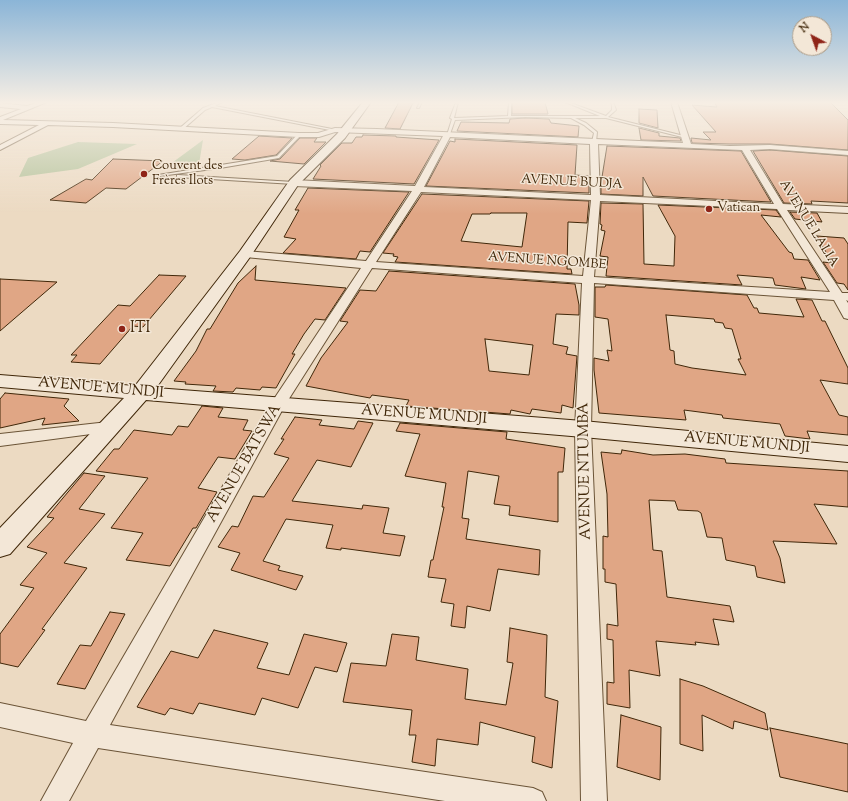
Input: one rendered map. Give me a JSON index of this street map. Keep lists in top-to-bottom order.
{
  "streets": {
    "street": [
      "AVENUE BUDJA",
      "AVENUE LALIA",
      "AVENUE NGOMBE",
      "AVENUE MUNDJI",
      "AVENUE BATSWA",
      "AVENUE NTUMBA"
    ]
  },
  "crossings": [
    ["AVENUE BUDJA", "AVENUE LALIA"],
    ["AVENUE BUDJA", "AVENUE BATSWA"],
    ["AVENUE BUDJA", "AVENUE NTUMBA"],
    ["AVENUE LALIA", "AVENUE NGOMBE"],
    ["AVENUE NGOMBE", "AVENUE BATSWA"],
    ["AVENUE NGOMBE", "AVENUE NTUMBA"],
    ["AVENUE MUNDJI", "AVENUE BATSWA"],
    ["AVENUE MUNDJI", "AVENUE NTUMBA"]
  ],
  "places": ["Couvent des Frères Ilots", "Vatican", "ITI"],
  "north": "top left"
}
